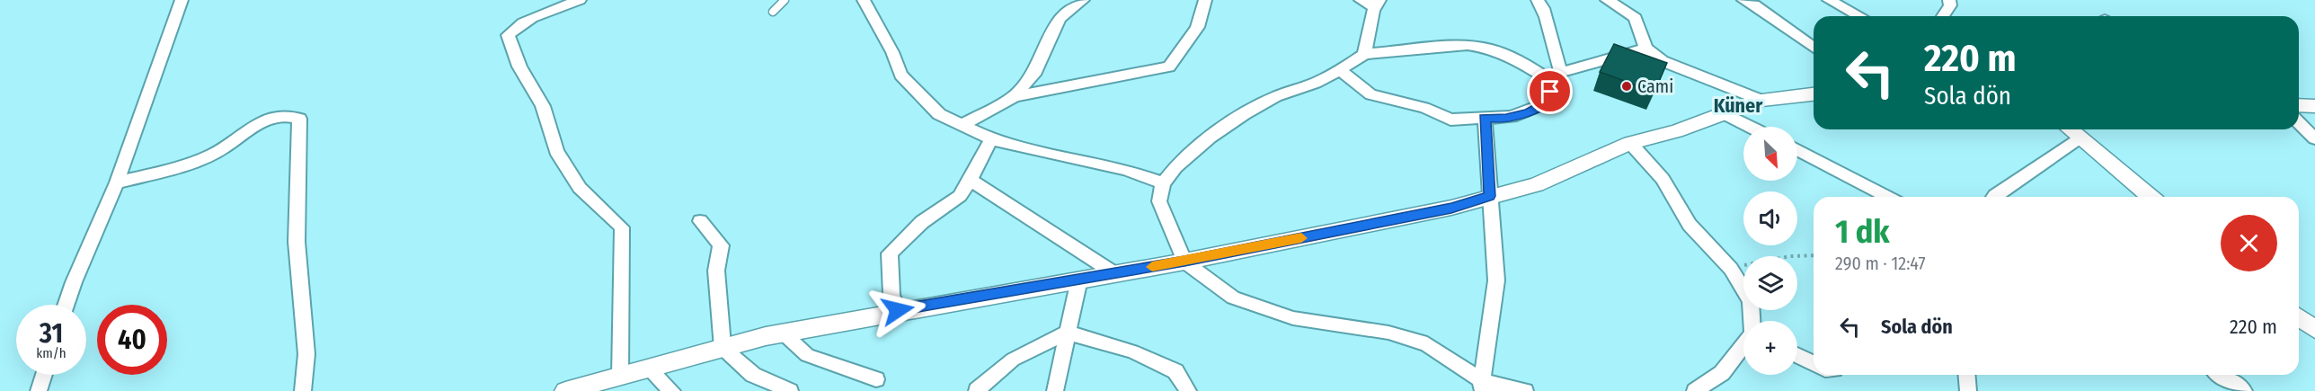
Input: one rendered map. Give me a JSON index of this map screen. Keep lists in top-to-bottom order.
{
  "districts": ["Küner"],
  "places": ["Cami"],
  "north": "bottom right",
  "page": {
    "turn": ["220 m", "Sola dön"],
    "map_buttons": "+",
    "heading": ["1 dk", "290 m · 12:47"],
    "list": [
      {
        "name": "Sola dön",
        "value": "220 m"
      }
    ],
    "speed": "31 km/h",
    "limit": "40"
  }
}
